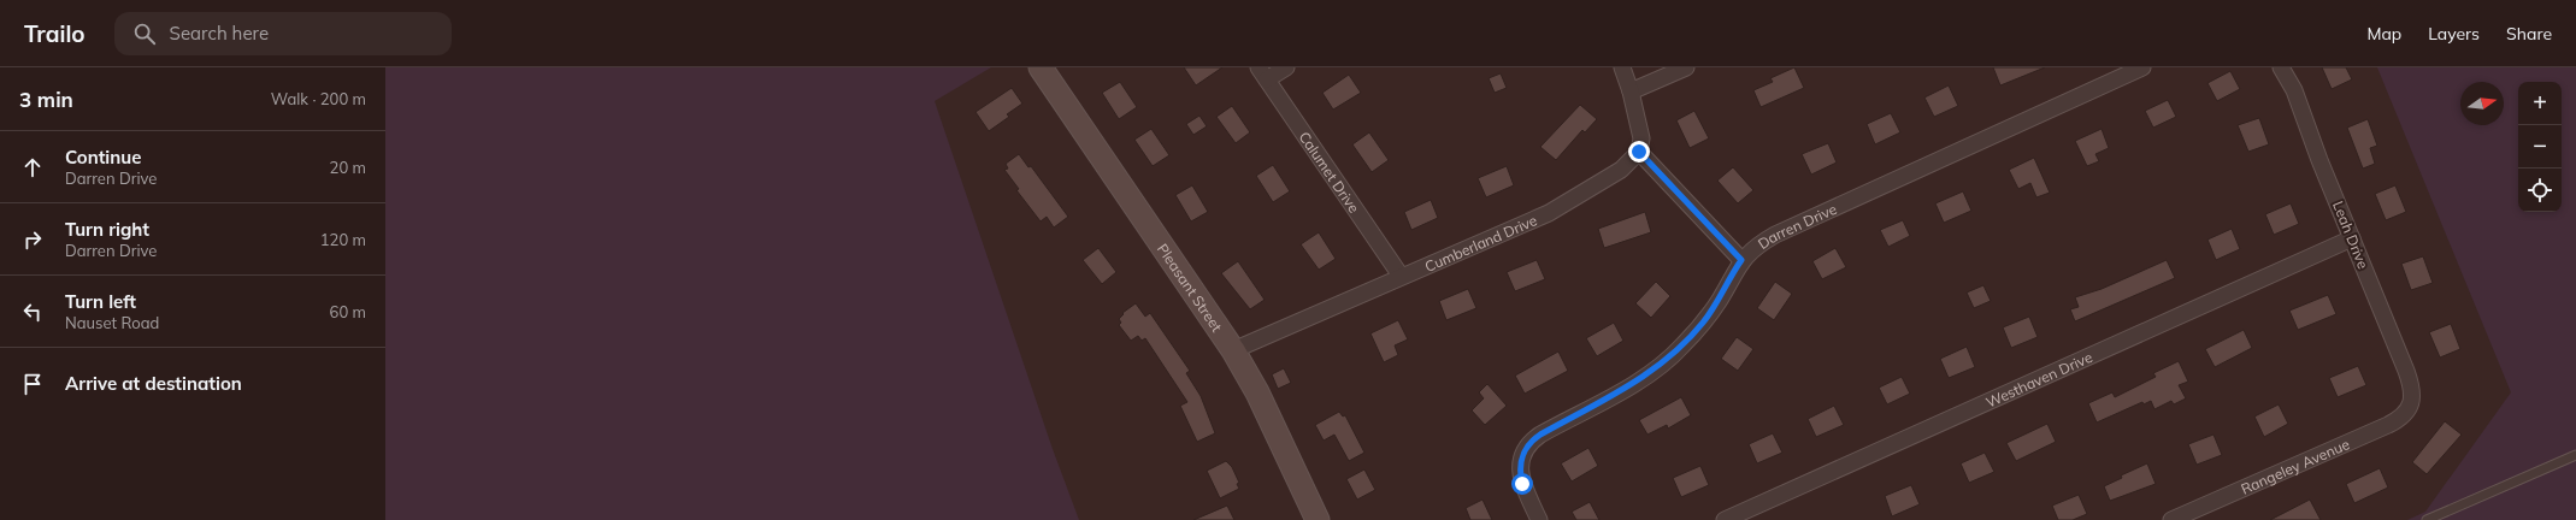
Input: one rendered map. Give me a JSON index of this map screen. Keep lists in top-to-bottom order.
{
  "streets": {
    "main road": ["Pleasant Street"],
    "street": [
      "Calumet Drive",
      "Darren Drive",
      "Leah Drive",
      "Cumberland Drive",
      "Westhaven Drive",
      "Rangeley Avenue"
    ]
  },
  "crossings": [
    ["Calumet Drive", "Cumberland Drive"],
    ["Leah Drive", "Westhaven Drive"],
    ["Leah Drive", "Rangeley Avenue"],
    ["Cumberland Drive", "Pleasant Street"]
  ],
  "north": "right",
  "page": {
    "header": "Trailo",
    "search": "Search here",
    "nav": ["Map", "Layers", "Share"],
    "heading": ["3 min", "Walk · 200 m"],
    "map_buttons": ["+", "−"],
    "list": [
      ["Continue", "Darren Drive", "20 m"],
      ["Turn right", "Darren Drive", "120 m"],
      ["Turn left", "Nauset Road", "60 m"],
      "Arrive at destination"
    ]
  }
}
